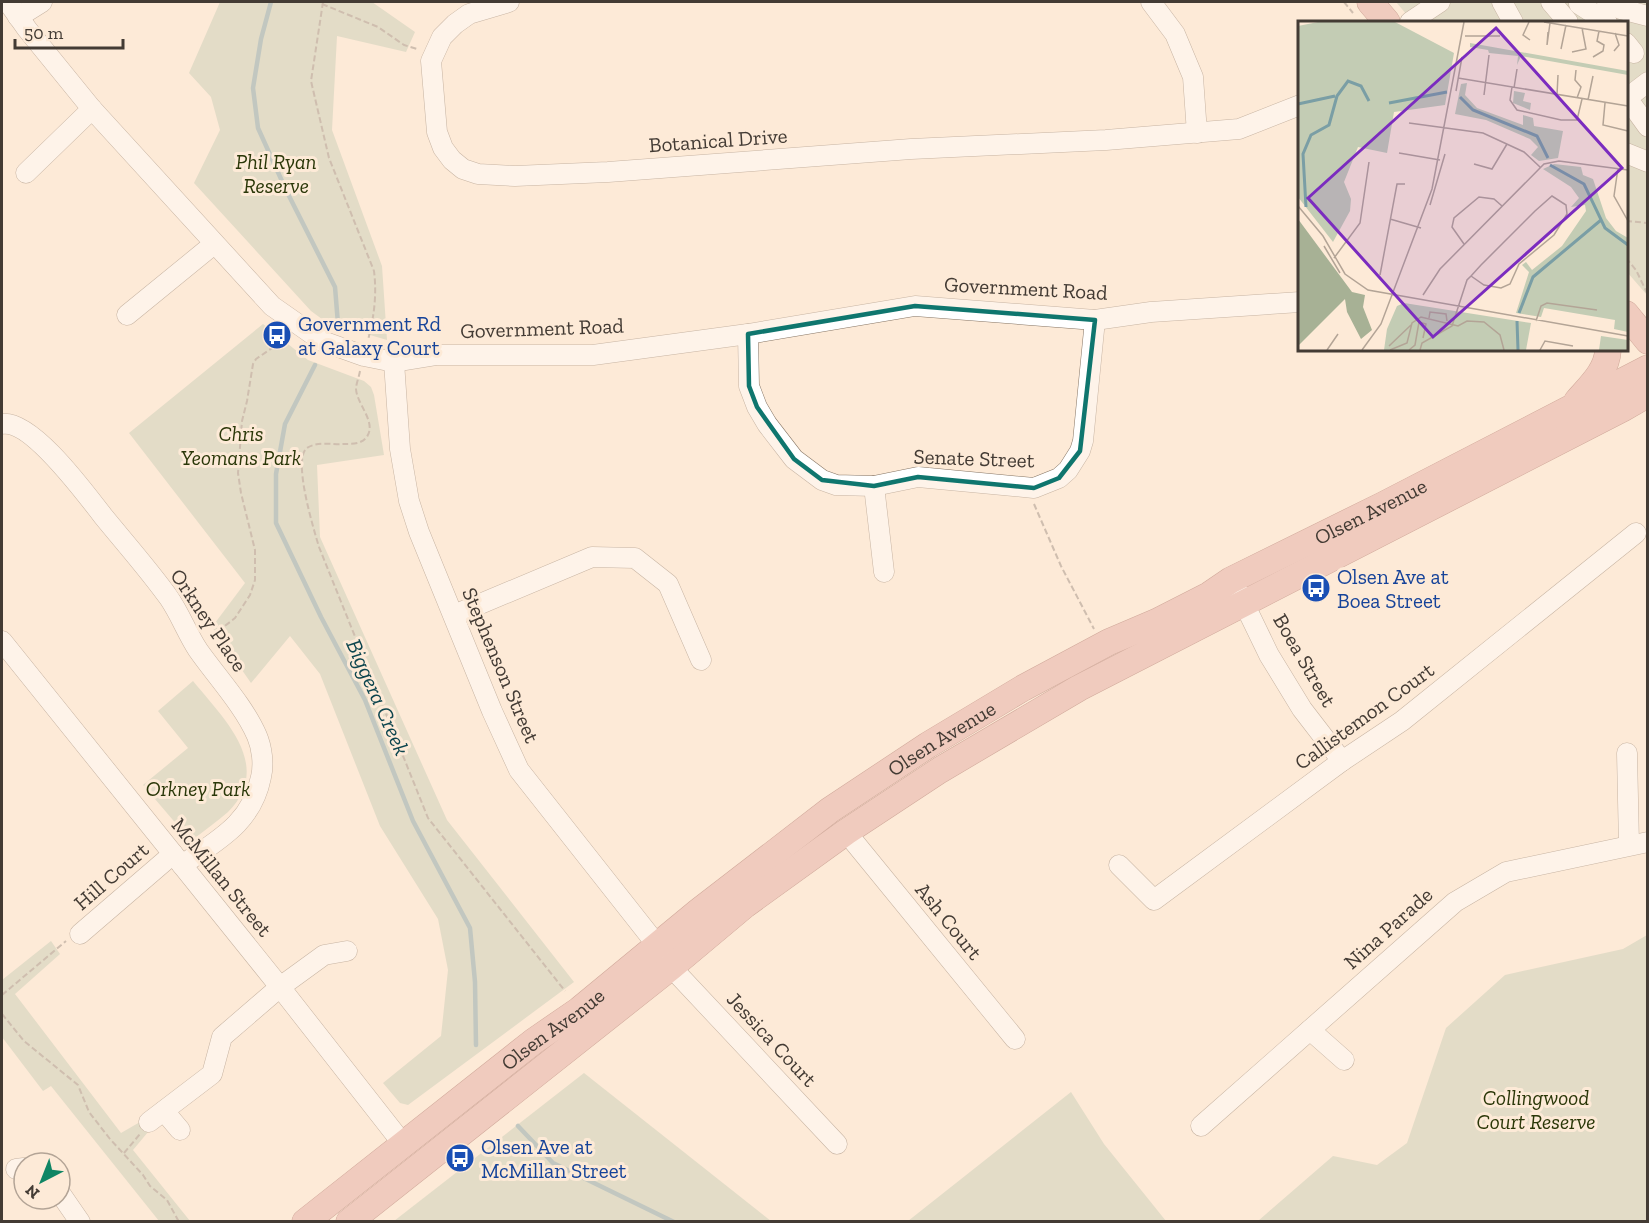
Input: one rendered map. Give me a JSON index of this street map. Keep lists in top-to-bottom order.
{
  "streets": {
    "main road": ["Olsen Avenue"],
    "street": [
      "Botanical Drive",
      "Government Road",
      "Senate Street",
      "Orkney Place",
      "Boea Street",
      "Stephenson Street",
      "Callistemon Court",
      "Hill Court",
      "McMillan Street",
      "Ash Court",
      "Nina Parade",
      "Jessica Court"
    ]
  },
  "crossings": [
    ["Government Road", "Senate Street"],
    ["Government Road", "Stephenson Street"],
    ["Olsen Avenue", "Boea Street"],
    ["Olsen Avenue", "Stephenson Street"],
    ["Olsen Avenue", "McMillan Street"],
    ["Olsen Avenue", "Ash Court"],
    ["Olsen Avenue", "Jessica Court"],
    ["Orkney Place", "Hill Court"],
    ["Orkney Place", "McMillan Street"],
    ["Boea Street", "Callistemon Court"],
    ["Stephenson Street", "Jessica Court"],
    ["Hill Court", "McMillan Street"]
  ],
  "water": ["Biggera Creek"],
  "parks": [
    "Phil Ryan Reserve",
    "Chris Yeomans Park",
    "Orkney Park",
    "Collingwood Court Reserve"
  ],
  "places": {
    "bus stop": ["Government Rd at Galaxy Court", "Olsen Ave at Boea Street", "Olsen Ave at McMillan Street"]
  },
  "scale_bar": "50 m",
  "north": "bottom left"
}
